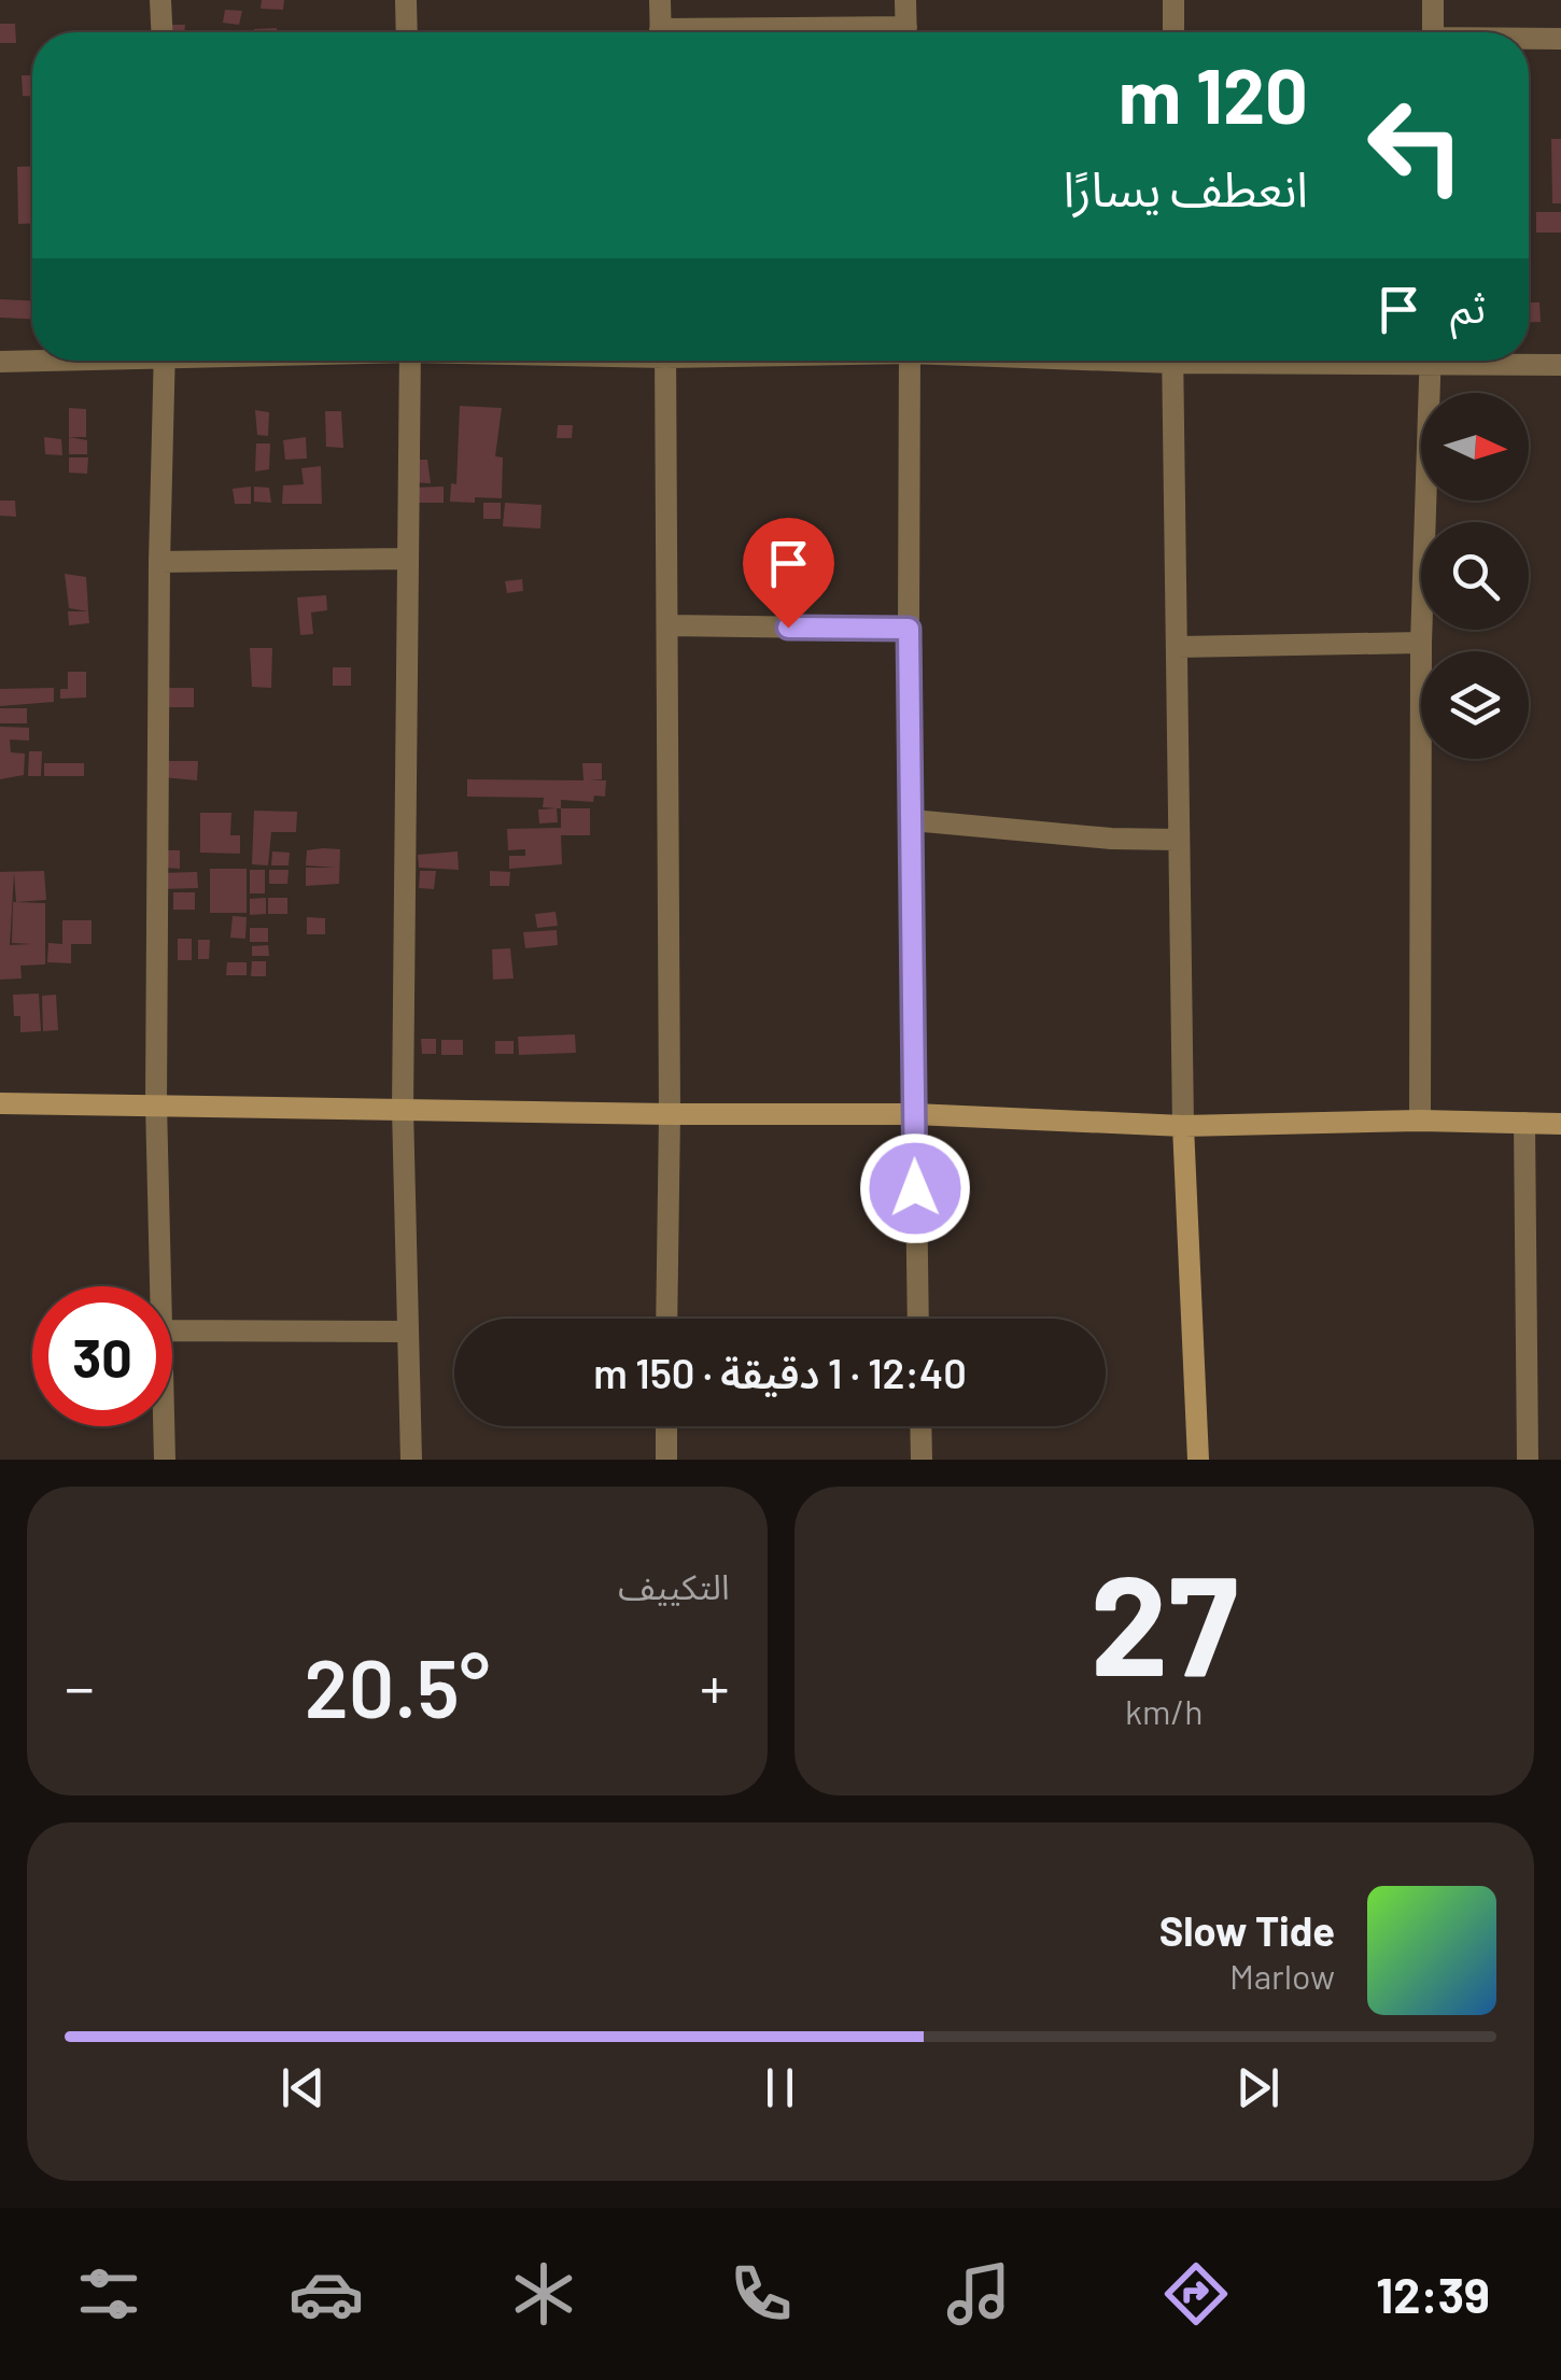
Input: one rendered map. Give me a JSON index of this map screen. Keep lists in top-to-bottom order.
{
  "north": "right",
  "page": {
    "turn": ["120 m", "انعطف يسارًا"],
    "then": "ثم",
    "limit": "30",
    "trip": "12:40 · 1 دقيقة · 150 m",
    "tile": [
      ["27", "km/h"],
      "التكييف"
    ],
    "heat": ["−", "20.5°", "+"],
    "song": ["Slow Tide", "Marlow"],
    "tabs": "12:39"
  }
}
